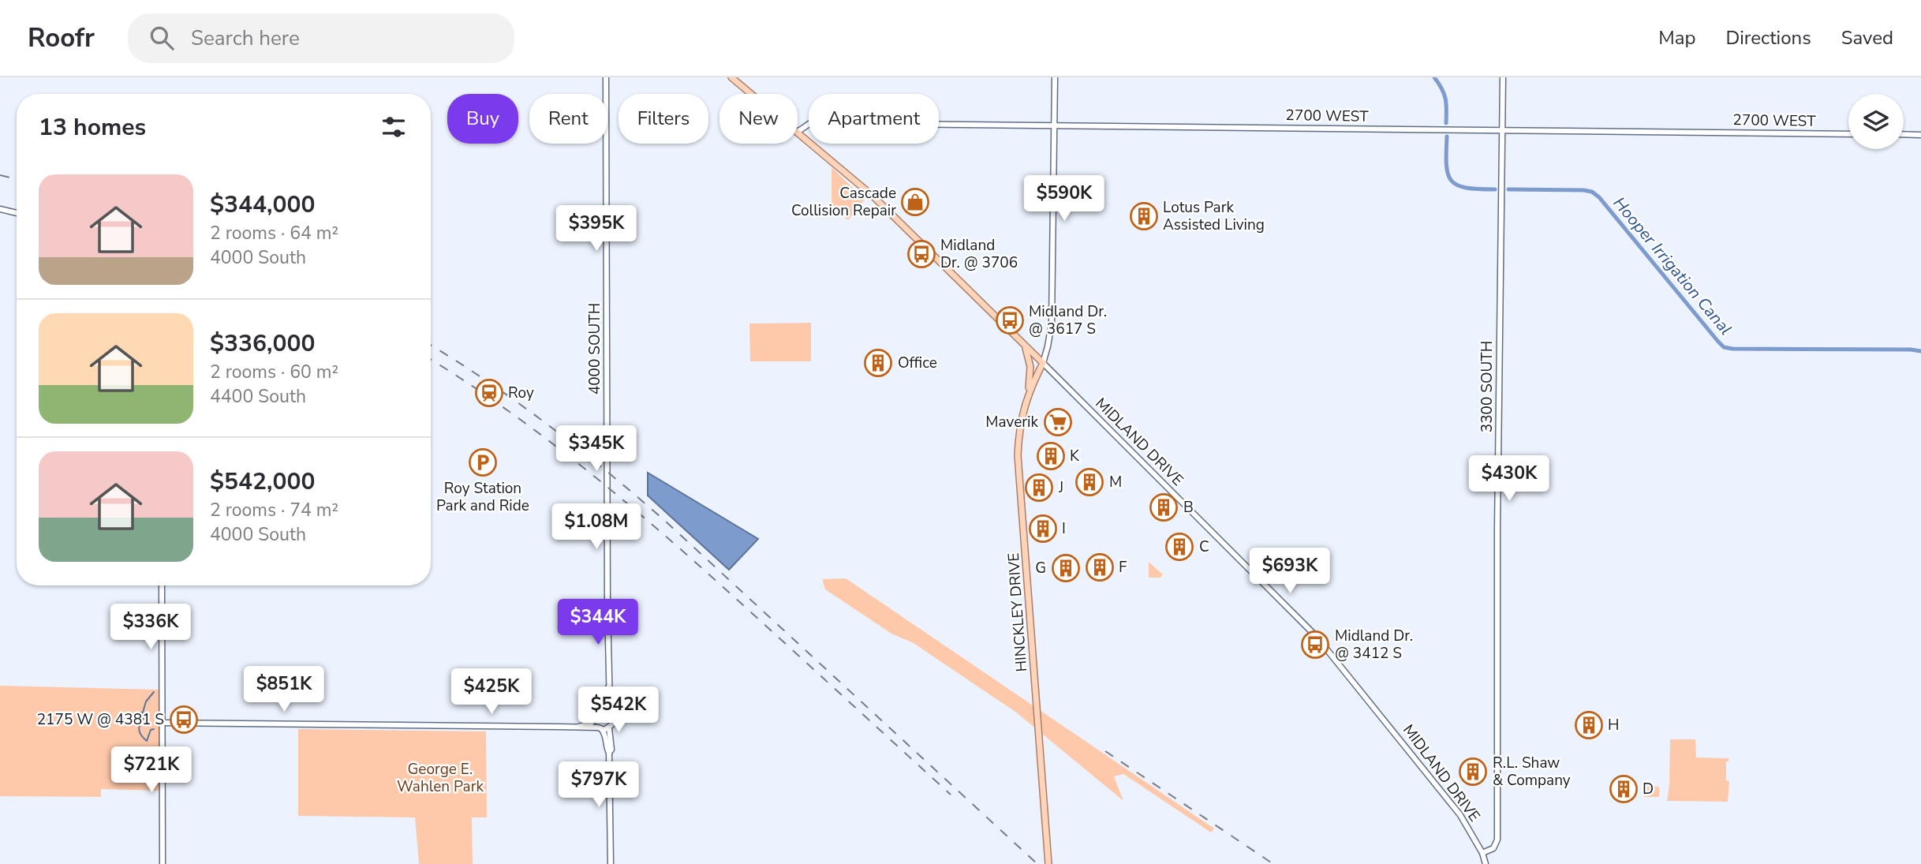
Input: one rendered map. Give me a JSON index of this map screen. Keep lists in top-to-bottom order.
{
  "streets": {
    "main road": ["MIDLAND DRIVE", "HINCKLEY DRIVE"],
    "street": ["2700 WEST", "4000 SOUTH", "3300 SOUTH"]
  },
  "crossings": [
    ["2700 WEST", "3300 SOUTH"],
    ["2700 WEST", "MIDLAND DRIVE"],
    ["3300 SOUTH", "MIDLAND DRIVE"],
    ["MIDLAND DRIVE", "HINCKLEY DRIVE"]
  ],
  "water": ["Hooper Irrigation Canal"],
  "parks": ["George E. Wahlen Park"],
  "places": {
    "shop": ["Cascade Collision Repair"],
    "building": [
      "Lotus Park Assisted Living",
      "Office",
      "K",
      "M",
      "J",
      "B",
      "I",
      "C",
      "F",
      "G",
      "H",
      "R.L. Shaw & Company",
      "D"
    ],
    "bus stop": [
      "Midland Dr. @ 3706",
      "Midland Dr. @ 3617 S",
      "Midland Dr. @ 3412 S",
      "2175 W @ 4381 S"
    ],
    "station": ["Roy"],
    "supermarket": ["Maverik"],
    "parking": ["Roy Station Park and Ride"]
  },
  "page": {
    "header": "Roofr",
    "search": "Search here",
    "nav": ["Map", "Directions", "Saved"],
    "chip": [
      "Buy",
      "Rent",
      "Filters",
      "New",
      "Apartment"
    ],
    "heading": "13 homes",
    "list": [
      {
        "name": "$344,000",
        "note": "2 rooms · 64 m² · 4000 South"
      },
      {
        "name": "$336,000",
        "note": "2 rooms · 60 m² · 4400 South"
      },
      {
        "name": "$542,000",
        "note": "2 rooms · 74 m² · 4000 South"
      }
    ],
    "price": [
      "$590K",
      "$395K",
      "$345K",
      "$430K",
      "$1.08M",
      "$693K",
      "$344K",
      "$336K",
      "$851K",
      "$425K",
      "$542K",
      "$721K",
      "$797K"
    ]
  }
}
